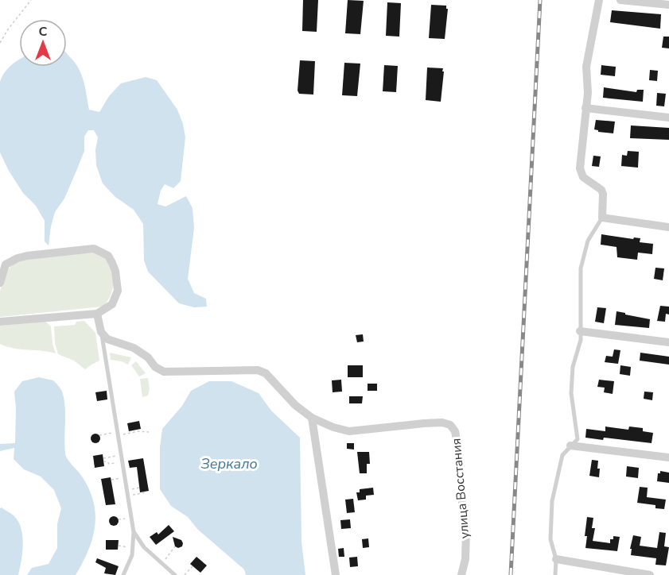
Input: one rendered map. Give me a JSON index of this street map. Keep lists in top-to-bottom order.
{
  "streets": {
    "street": ["улица Восстания"]
  },
  "water": ["Зеркало"],
  "north": "top"
}
